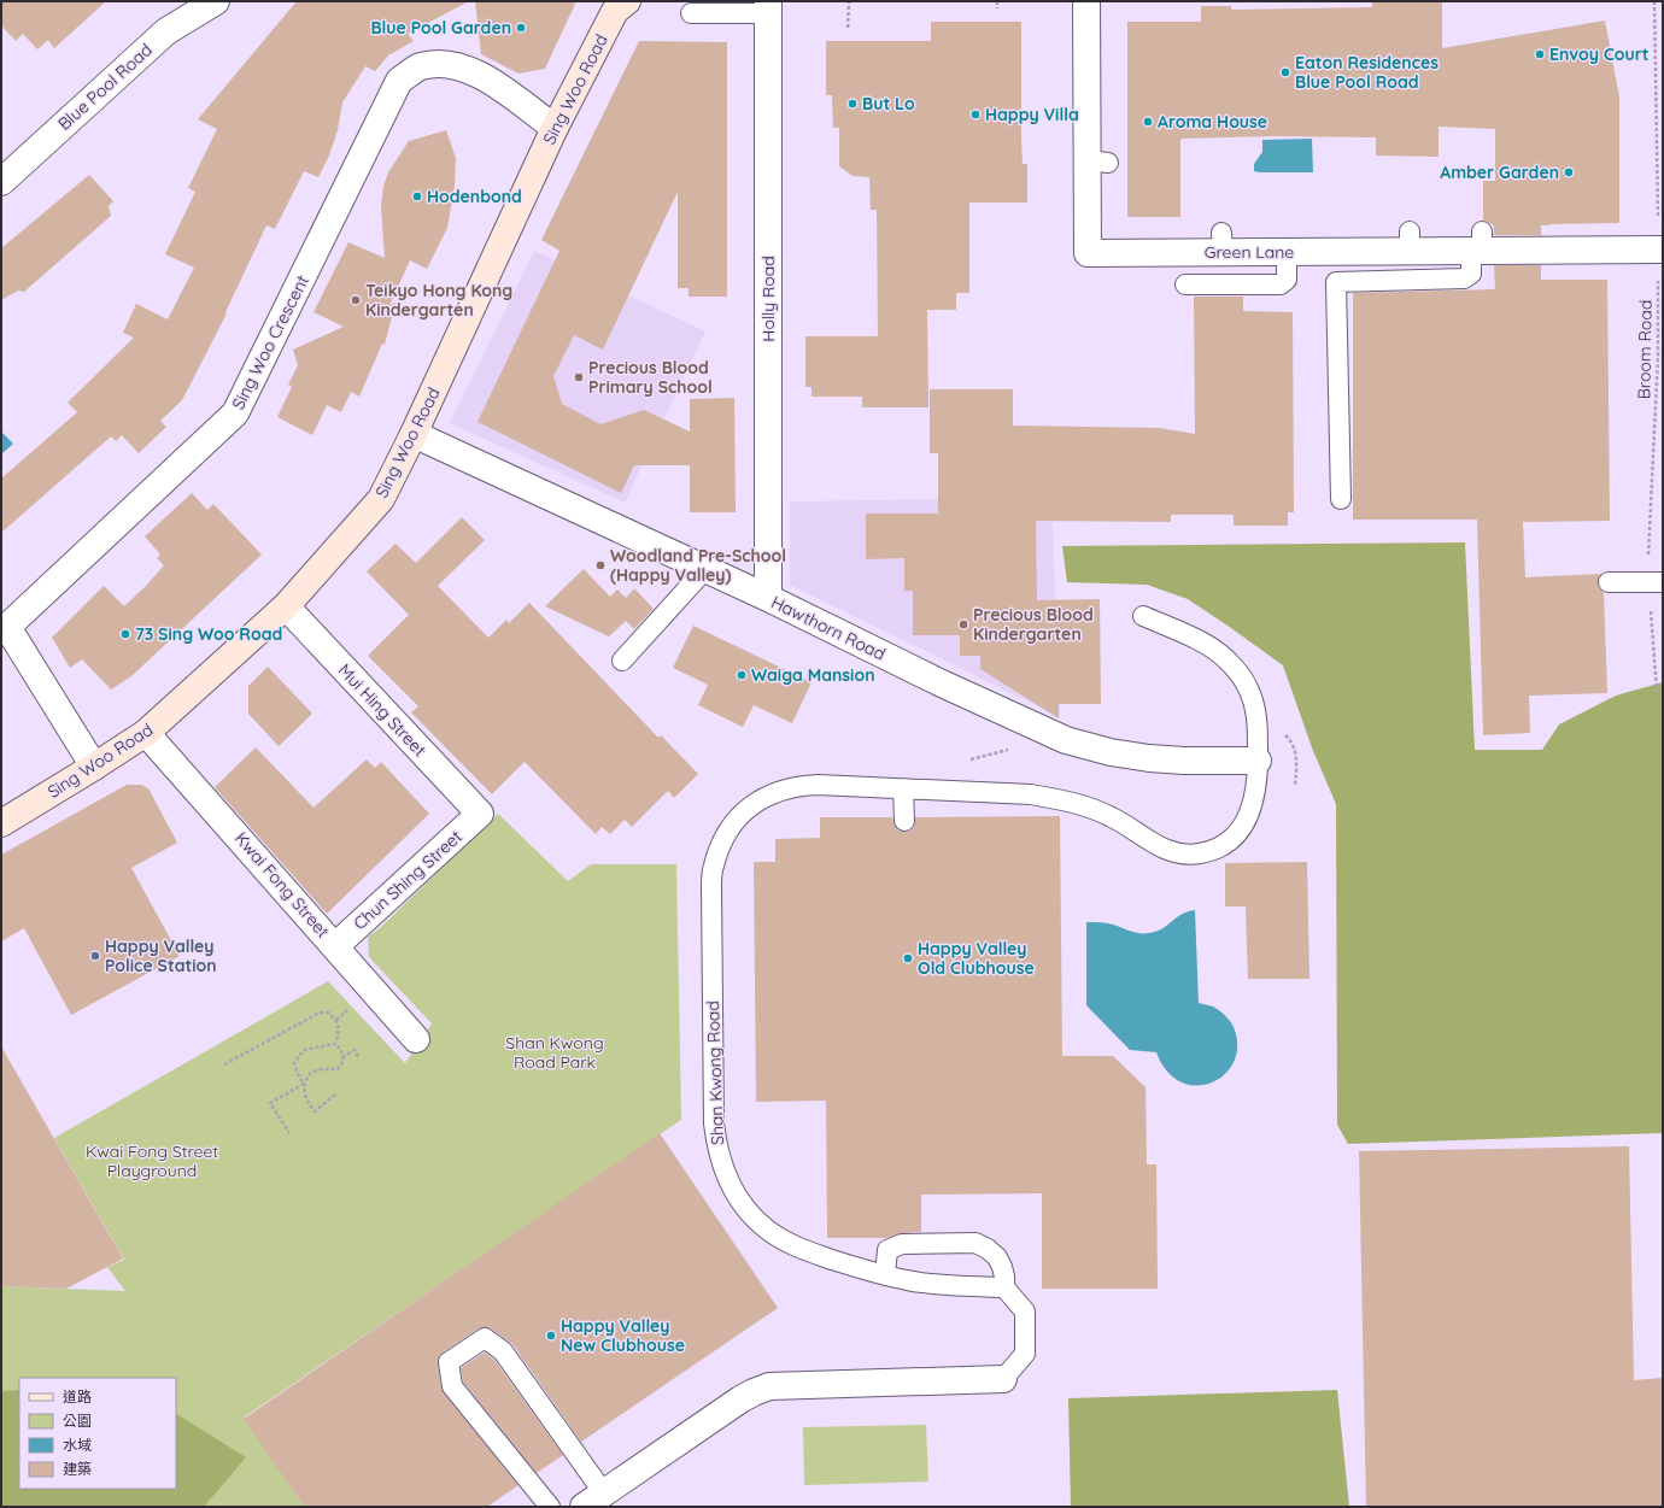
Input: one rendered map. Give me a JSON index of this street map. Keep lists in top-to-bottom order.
{
  "streets": {
    "street": [
      "Blue Pool Road",
      "Sing Woo Road",
      "Green Lane",
      "Holly Road",
      "Sing Woo Crescent",
      "Hawthorn Road",
      "Mui Hing Street",
      "Chun Shing Street",
      "Kwai Fong Street"
    ],
    "lane": ["Shan Kwong Road"],
    "path": ["Broom Road"]
  },
  "crossings": [
    ["Sing Woo Road", "Sing Woo Crescent"],
    ["Sing Woo Road", "Hawthorn Road"],
    ["Sing Woo Road", "Mui Hing Street"],
    ["Sing Woo Road", "Kwai Fong Street"],
    ["Green Lane", "Broom Road"],
    ["Holly Road", "Hawthorn Road"],
    ["Hawthorn Road", "Shan Kwong Road"],
    ["Mui Hing Street", "Chun Shing Street"],
    ["Chun Shing Street", "Kwai Fong Street"]
  ],
  "parks": ["Shan Kwong Road Park", "Kwai Fong Street Playground"],
  "places": [
    "Blue Pool Garden",
    "Envoy Court",
    "Eaton Residences Blue Pool Road",
    "But Lo",
    "Happy Villa",
    "Aroma House",
    "Amber Garden",
    "Hodenbond",
    "Teikyo Hong Kong Kindergarten",
    "Precious Blood Primary School",
    "Woodland Pre-School (Happy Valley)",
    "Precious Blood Kindergarten",
    "73 Sing Woo Road",
    "Waiga Mansion",
    "Happy Valley Police Station",
    "Happy Valley Old Clubhouse",
    "Happy Valley New Clubhouse"
  ],
  "legend": [
    "道路",
    "公園",
    "水域",
    "建築"
  ]
}
